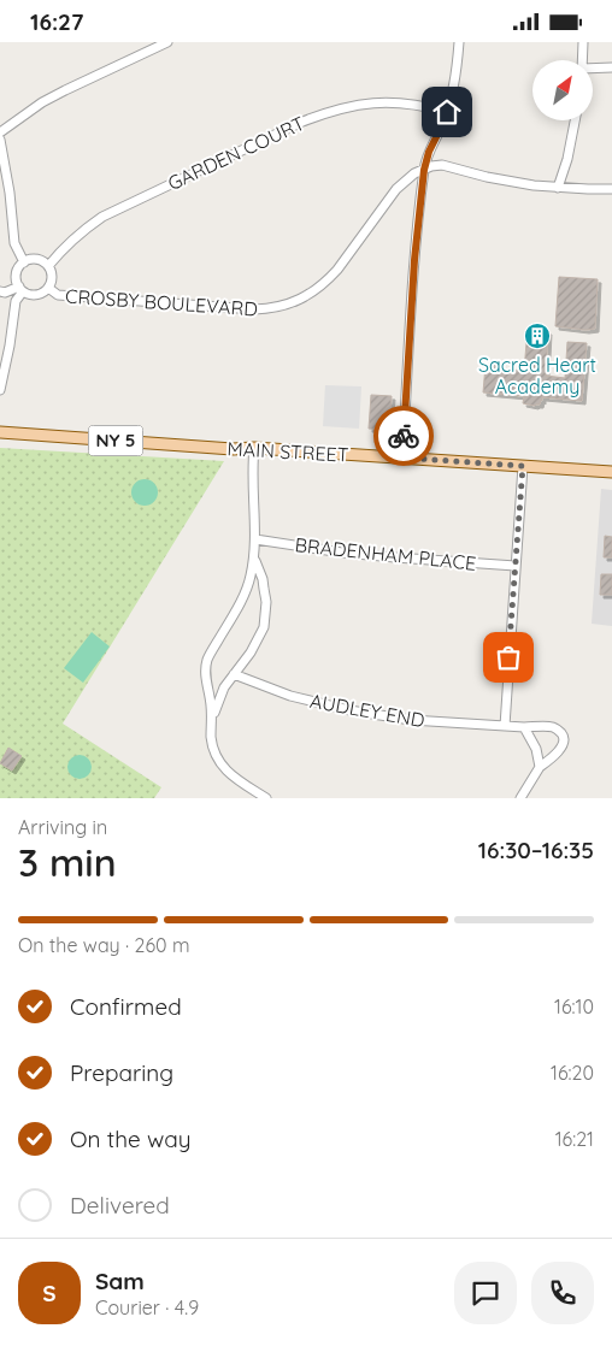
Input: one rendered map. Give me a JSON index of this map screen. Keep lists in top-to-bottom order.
{
  "streets": {
    "main road": ["NY 5", "MAIN STREET"],
    "street": [
      "GARDEN COURT",
      "CROSBY BOULEVARD",
      "BRADENHAM PLACE",
      "AUDLEY END"
    ]
  },
  "crossings": [
    ["GARDEN COURT", "CROSBY BOULEVARD"]
  ],
  "places": {
    "building": ["Sacred Heart Academy"]
  },
  "north": "top right",
  "page": {
    "status": "16:27",
    "heading": ["3 min", "Arriving in", "16:30–16:35"],
    "panel": ["Sam", "Courier · 4.9"],
    "bar": "On the way · 260 m",
    "list": [
      ["Confirmed", "16:10"],
      ["Preparing", "16:20"],
      ["On the way", "16:21"],
      "Delivered"
    ],
    "round": "S"
  }
}
